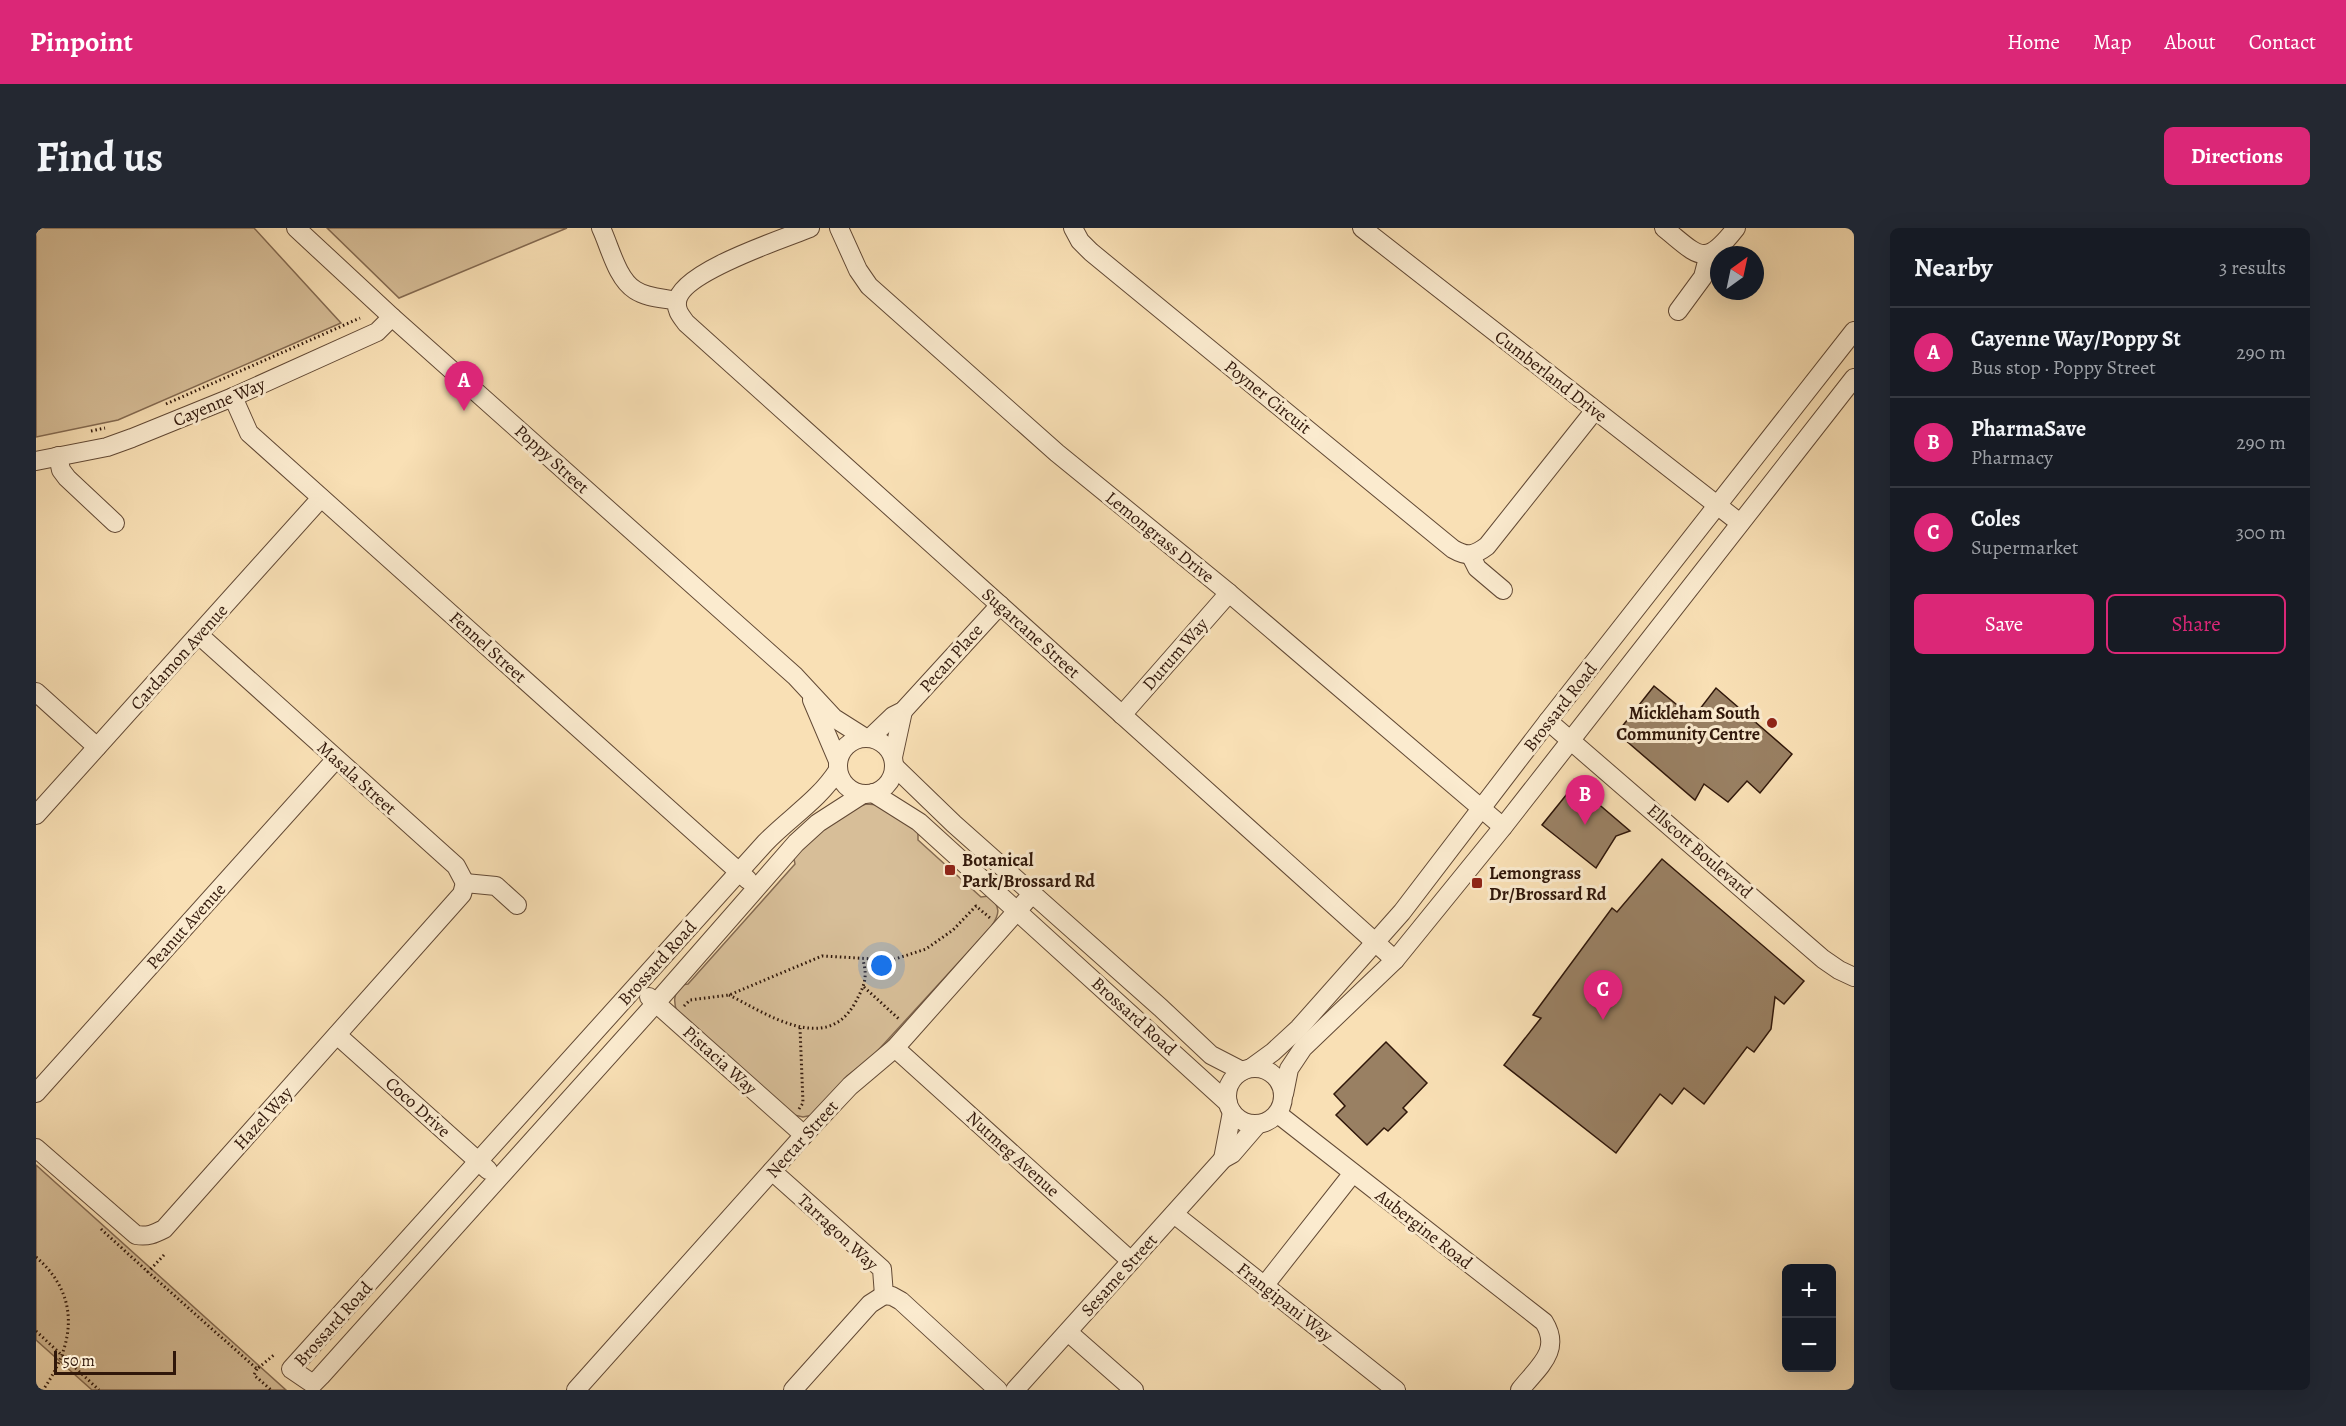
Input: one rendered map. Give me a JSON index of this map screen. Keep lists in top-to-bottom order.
{
  "streets": {
    "street": [
      "Cumberland Drive",
      "Poyner Circuit",
      "Cayenne Way",
      "Poppy Street",
      "Lemongrass Drive",
      "Sugarcane Street",
      "Fennel Street",
      "Durum Way",
      "Cardamon Avenue",
      "Pecan Place",
      "Brossard Road",
      "Masala Street",
      "Ellscott Boulevard",
      "Peanut Avenue",
      "Pistacia Way",
      "Coco Drive",
      "Hazel Way",
      "Nectar Street",
      "Nutmeg Avenue",
      "Aubergine Road",
      "Tarragon Way",
      "Sesame Street",
      "Frangipani Way"
    ]
  },
  "crossings": [
    ["Cumberland Drive", "Brossard Road"],
    ["Cayenne Way", "Poppy Street"],
    ["Cayenne Way", "Fennel Street"],
    ["Poppy Street", "Pecan Place"],
    ["Poppy Street", "Brossard Road"],
    ["Lemongrass Drive", "Durum Way"],
    ["Lemongrass Drive", "Brossard Road"],
    ["Sugarcane Street", "Durum Way"],
    ["Sugarcane Street", "Pecan Place"],
    ["Sugarcane Street", "Brossard Road"],
    ["Fennel Street", "Cardamon Avenue"],
    ["Fennel Street", "Brossard Road"],
    ["Cardamon Avenue", "Masala Street"],
    ["Pecan Place", "Brossard Road"],
    ["Brossard Road", "Ellscott Boulevard"],
    ["Brossard Road", "Pistacia Way"],
    ["Brossard Road", "Coco Drive"],
    ["Brossard Road", "Nectar Street"],
    ["Brossard Road", "Aubergine Road"],
    ["Brossard Road", "Sesame Street"],
    ["Masala Street", "Peanut Avenue"],
    ["Masala Street", "Hazel Way"],
    ["Pistacia Way", "Nectar Street"],
    ["Coco Drive", "Hazel Way"],
    ["Nectar Street", "Nutmeg Avenue"],
    ["Nectar Street", "Tarragon Way"],
    ["Nutmeg Avenue", "Sesame Street"],
    ["Aubergine Road", "Sesame Street"],
    ["Sesame Street", "Frangipani Way"]
  ],
  "places": {
    "other": ["Mickleham South Community Centre"],
    "transit": ["Botanical Park/Brossard Rd", "Lemongrass Dr/Brossard Rd"]
  },
  "scale_bar": "50 m",
  "north": "top right",
  "page": {
    "header": "Pinpoint",
    "nav": [
      "Home",
      "Map",
      "About",
      "Contact"
    ],
    "buttons": [
      "Directions",
      ["Save", "Share"]
    ],
    "title": "Find us",
    "heading": ["Nearby", "3 results"],
    "list": [
      {
        "mark": "A",
        "name": "Cayenne Way/Poppy St",
        "note": "Bus stop · Poppy Street",
        "value": "290 m"
      },
      {
        "mark": "B",
        "name": "PharmaSave",
        "note": "Pharmacy",
        "value": "290 m"
      },
      {
        "mark": "C",
        "name": "Coles",
        "note": "Supermarket",
        "value": "300 m"
      }
    ],
    "pins": ["A", "B", "C"],
    "map_buttons": ["+", "−"],
    "scale": "50 m"
  }
}
